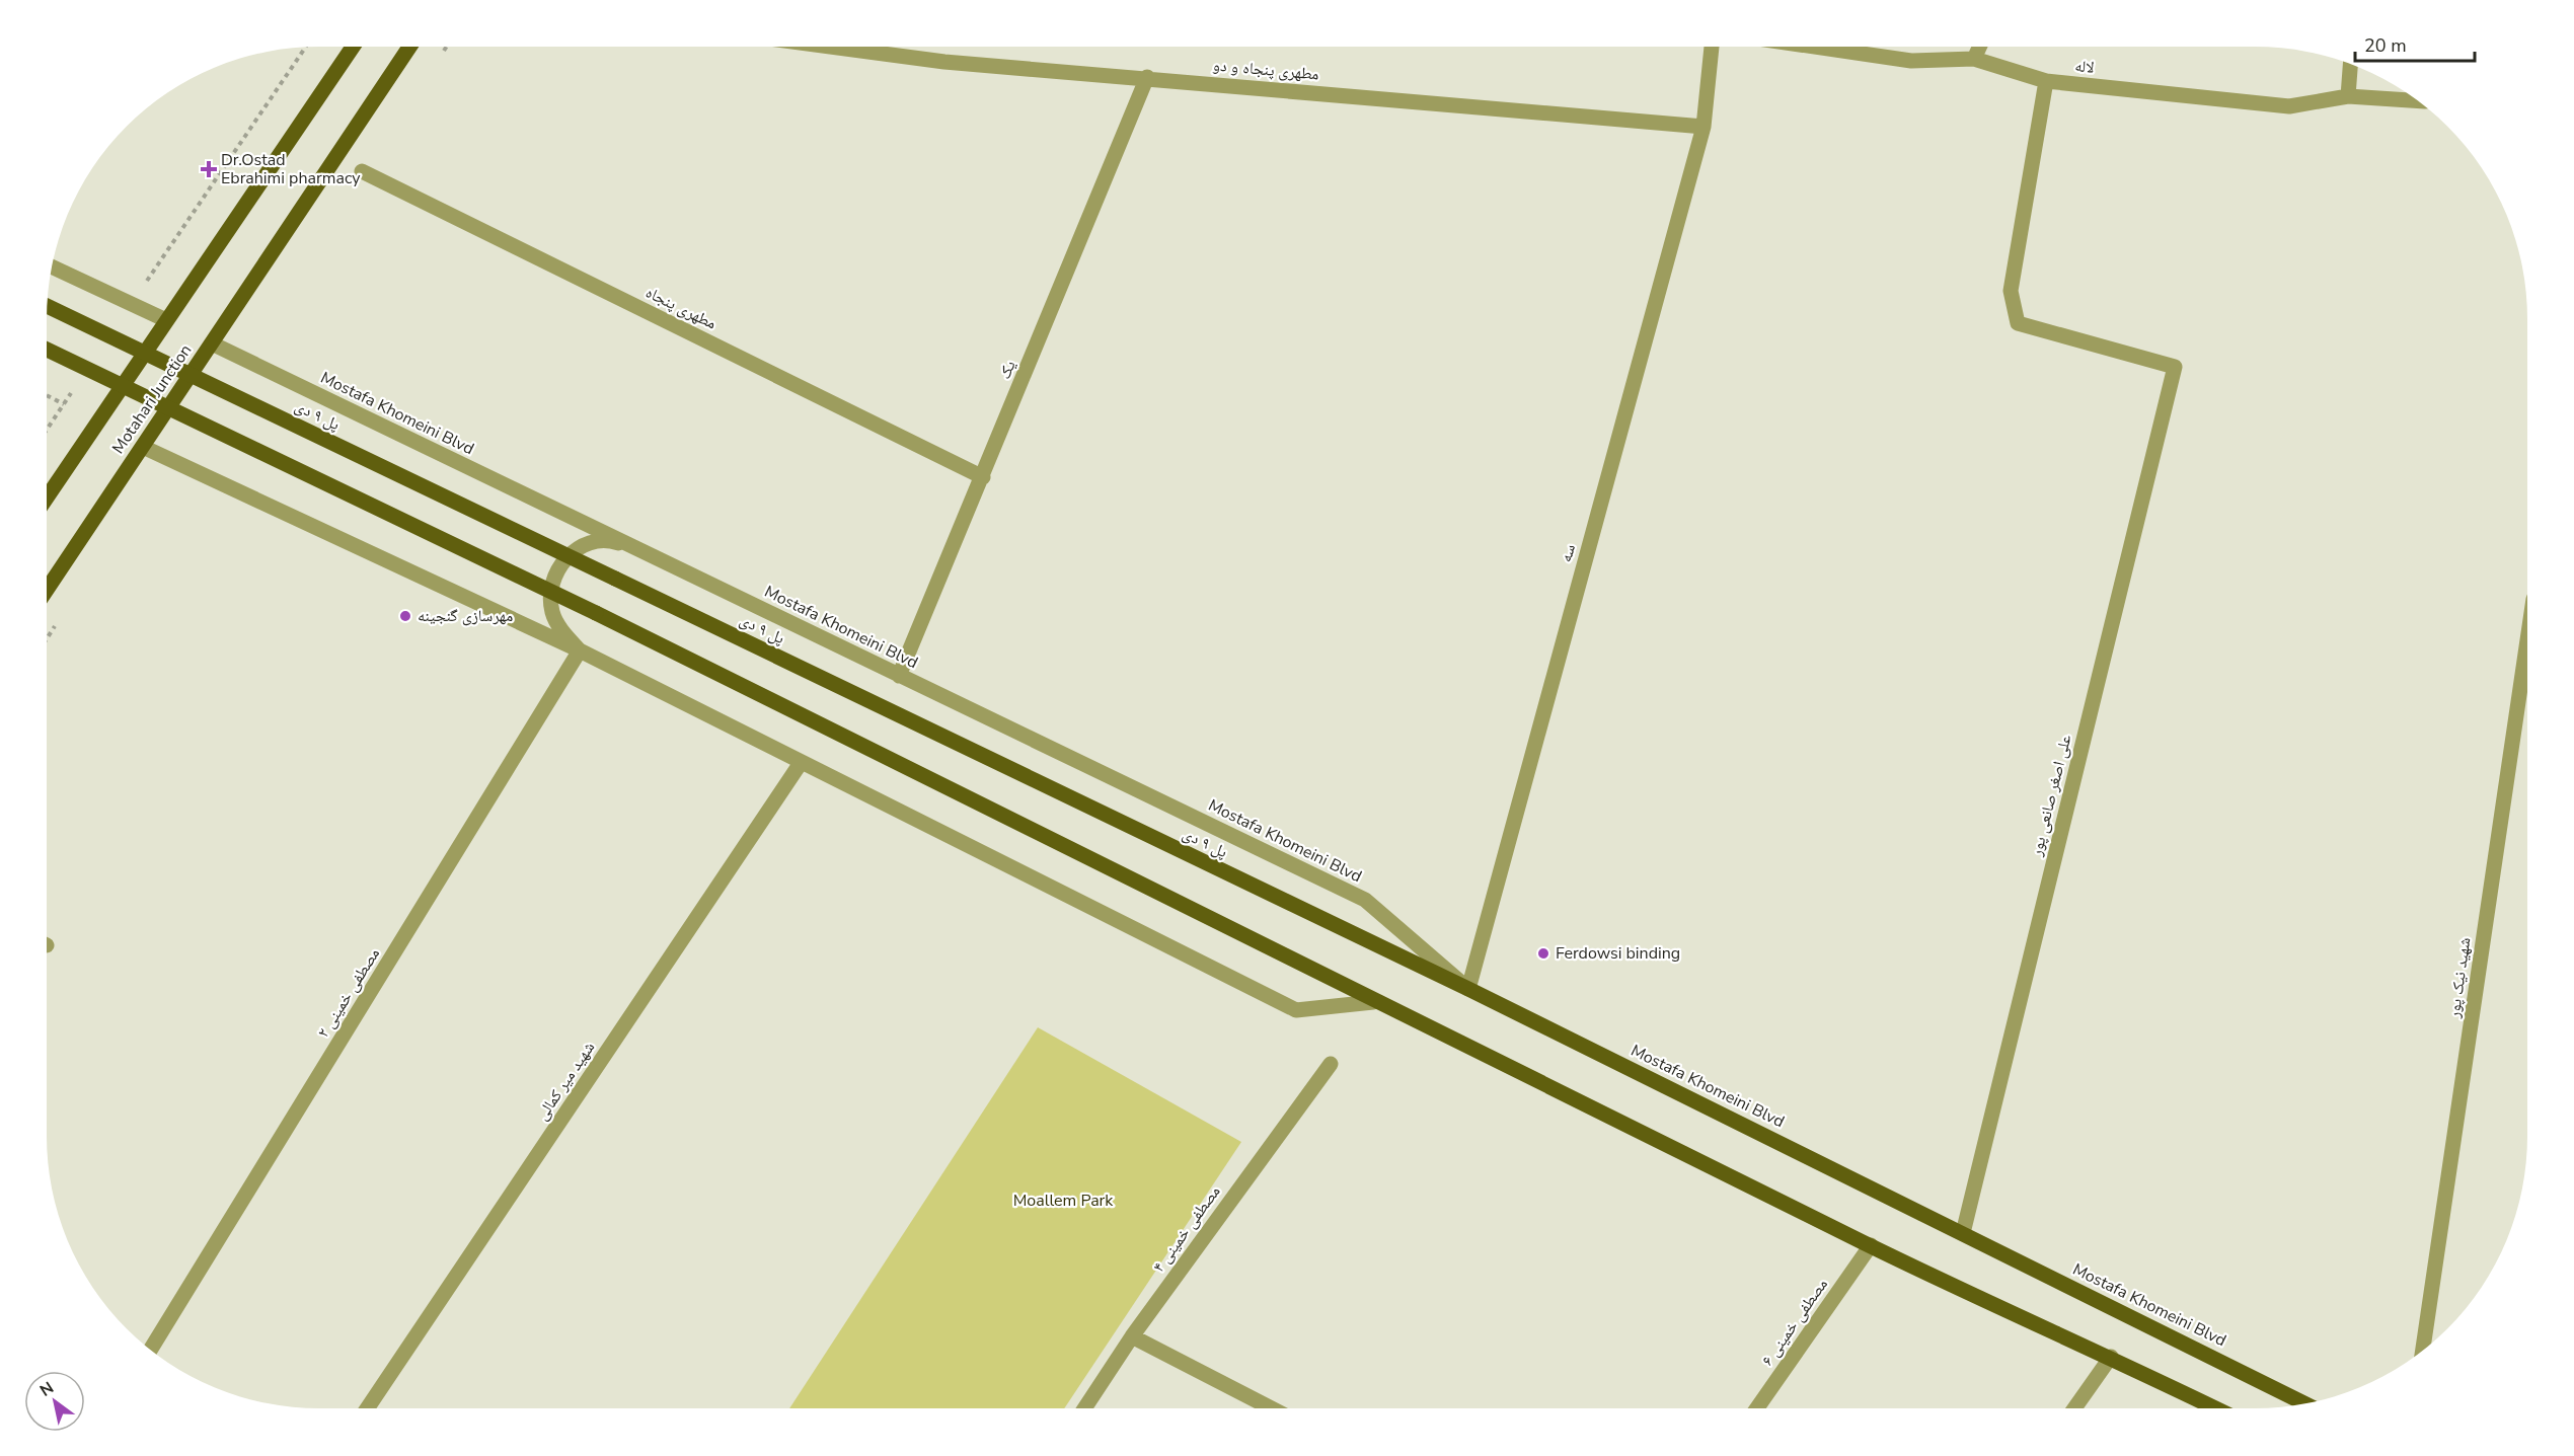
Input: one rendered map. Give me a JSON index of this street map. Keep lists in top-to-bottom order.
{
  "streets": {
    "main road": ["Motahari Junction", "Mostafa Khomeini Blvd", "پل ۹ دی"],
    "street": [
      "لاله",
      "مطهری پنجاه و دو",
      "مطهری پنجاه",
      "یک",
      "سه",
      "علی اصغر صانعی پور",
      "شهید نیک پور",
      "مصطفی خمینی ۲",
      "شهید میر کمالی",
      "مصطفی خمینی ۴",
      "مصطفی خمینی ۶"
    ]
  },
  "crossings": [
    ["لاله", "علی اصغر صانعی پور"],
    ["مطهری پنجاه و دو", "یک"],
    ["مطهری پنجاه و دو", "سه"],
    ["مطهری پنجاه", "یک"],
    ["یک", "Mostafa Khomeini Blvd"],
    ["Motahari Junction", "Mostafa Khomeini Blvd"],
    ["Mostafa Khomeini Blvd", "پل ۹ دی"],
    ["Mostafa Khomeini Blvd", "سه"],
    ["Mostafa Khomeini Blvd", "علی اصغر صانعی پور"],
    ["پل ۹ دی", "سه"]
  ],
  "parks": ["Moallem Park"],
  "places": {
    "health": ["Dr.Ostad Ebrahimi pharmacy"],
    "other": ["مهرسازی گنجینه", "Ferdowsi binding"]
  },
  "scale_bar": "20 m",
  "north": "top left"
}
